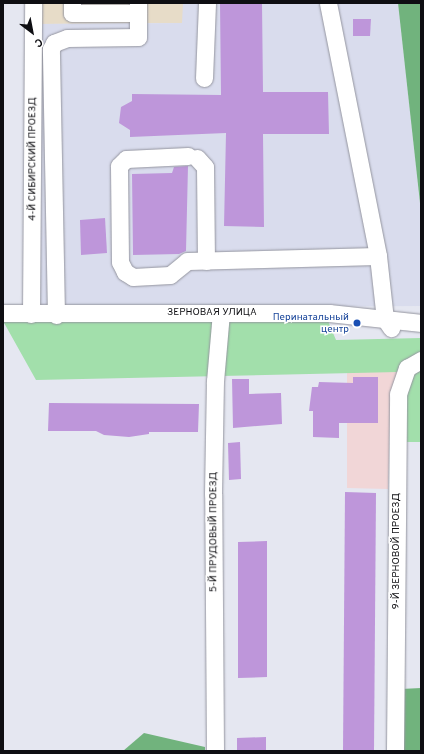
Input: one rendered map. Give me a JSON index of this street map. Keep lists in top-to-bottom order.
{
  "streets": {
    "street": [
      "4-Й СИБИРСКИЙ ПРОЕЗД",
      "ЗЕРНОВАЯ УЛИЦА",
      "5-Й ПРУДОВЫЙ ПРОЕЗД",
      "9-Й ЗЕРНОВОЙ ПРОЕЗД"
    ]
  },
  "crossings": [
    ["4-Й СИБИРСКИЙ ПРОЕЗД", "ЗЕРНОВАЯ УЛИЦА"],
    ["ЗЕРНОВАЯ УЛИЦА", "5-Й ПРУДОВЫЙ ПРОЕЗД"]
  ],
  "places": ["Перинатальный центр"],
  "north": "bottom right"
}
